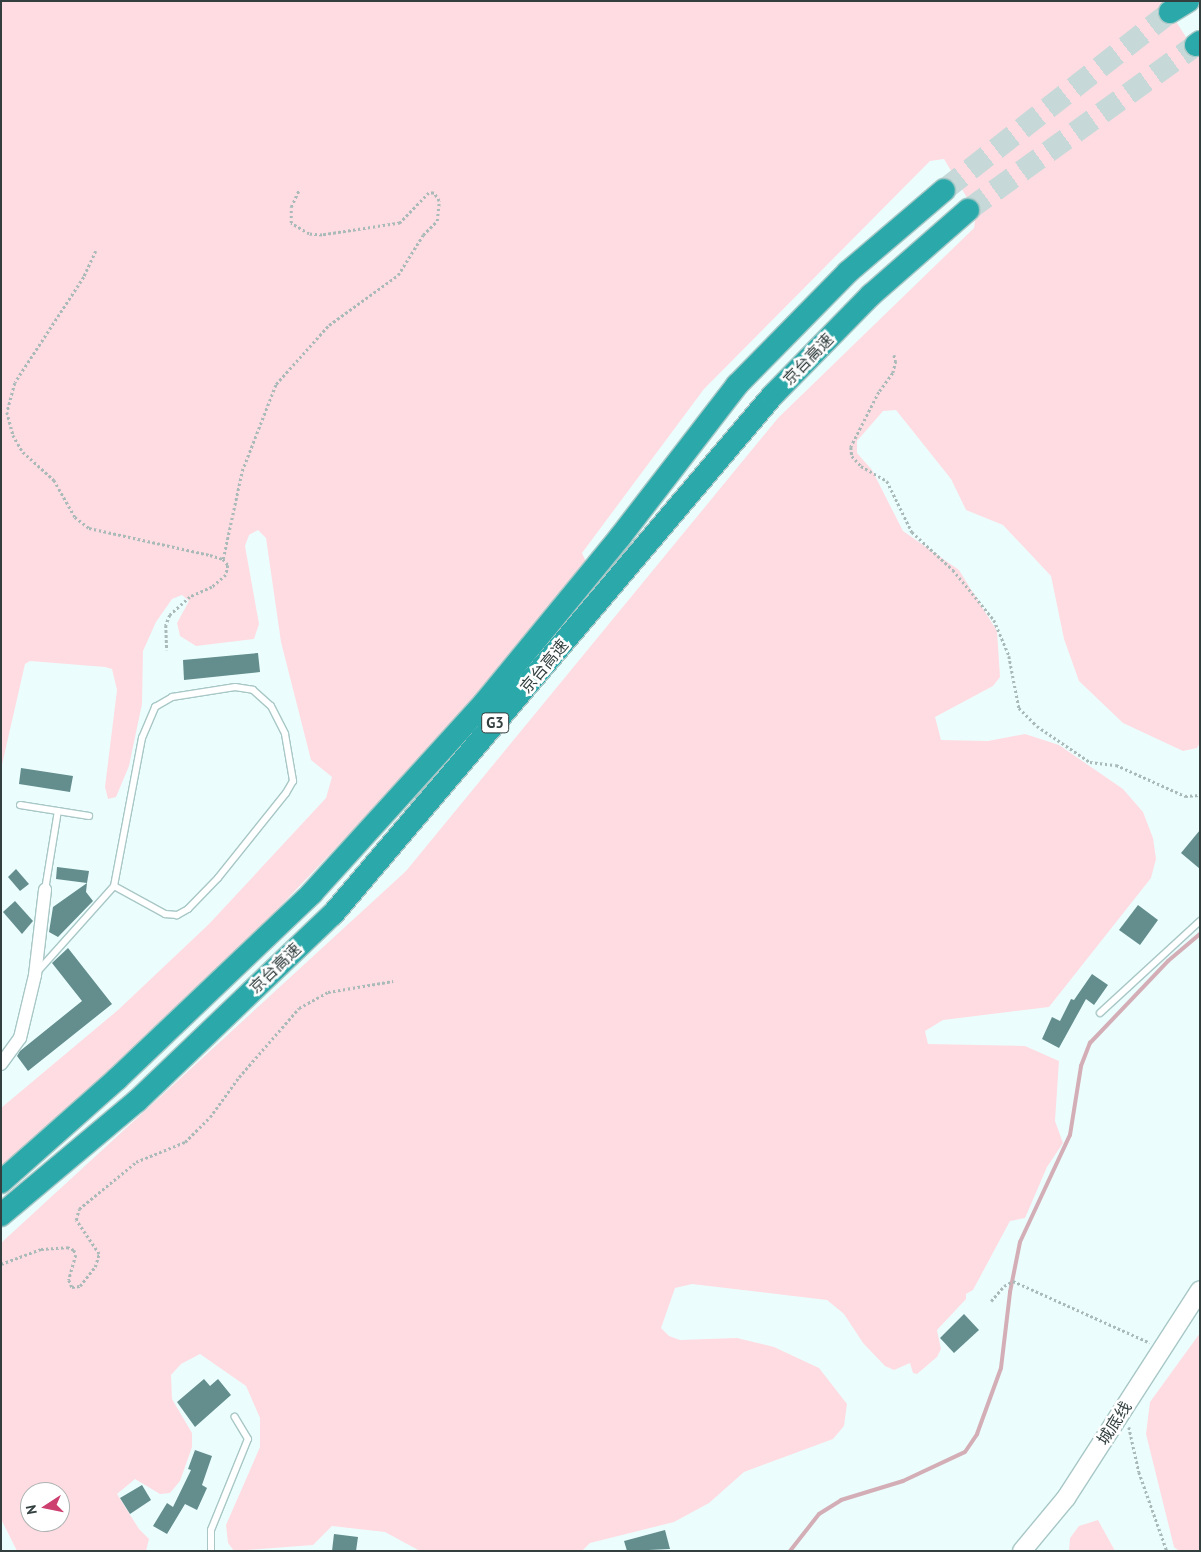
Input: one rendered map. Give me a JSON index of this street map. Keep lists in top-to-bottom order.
{
  "streets": {
    "highway": ["京台高速", "G3"],
    "main road": ["城底线"]
  },
  "north": "left"
}
